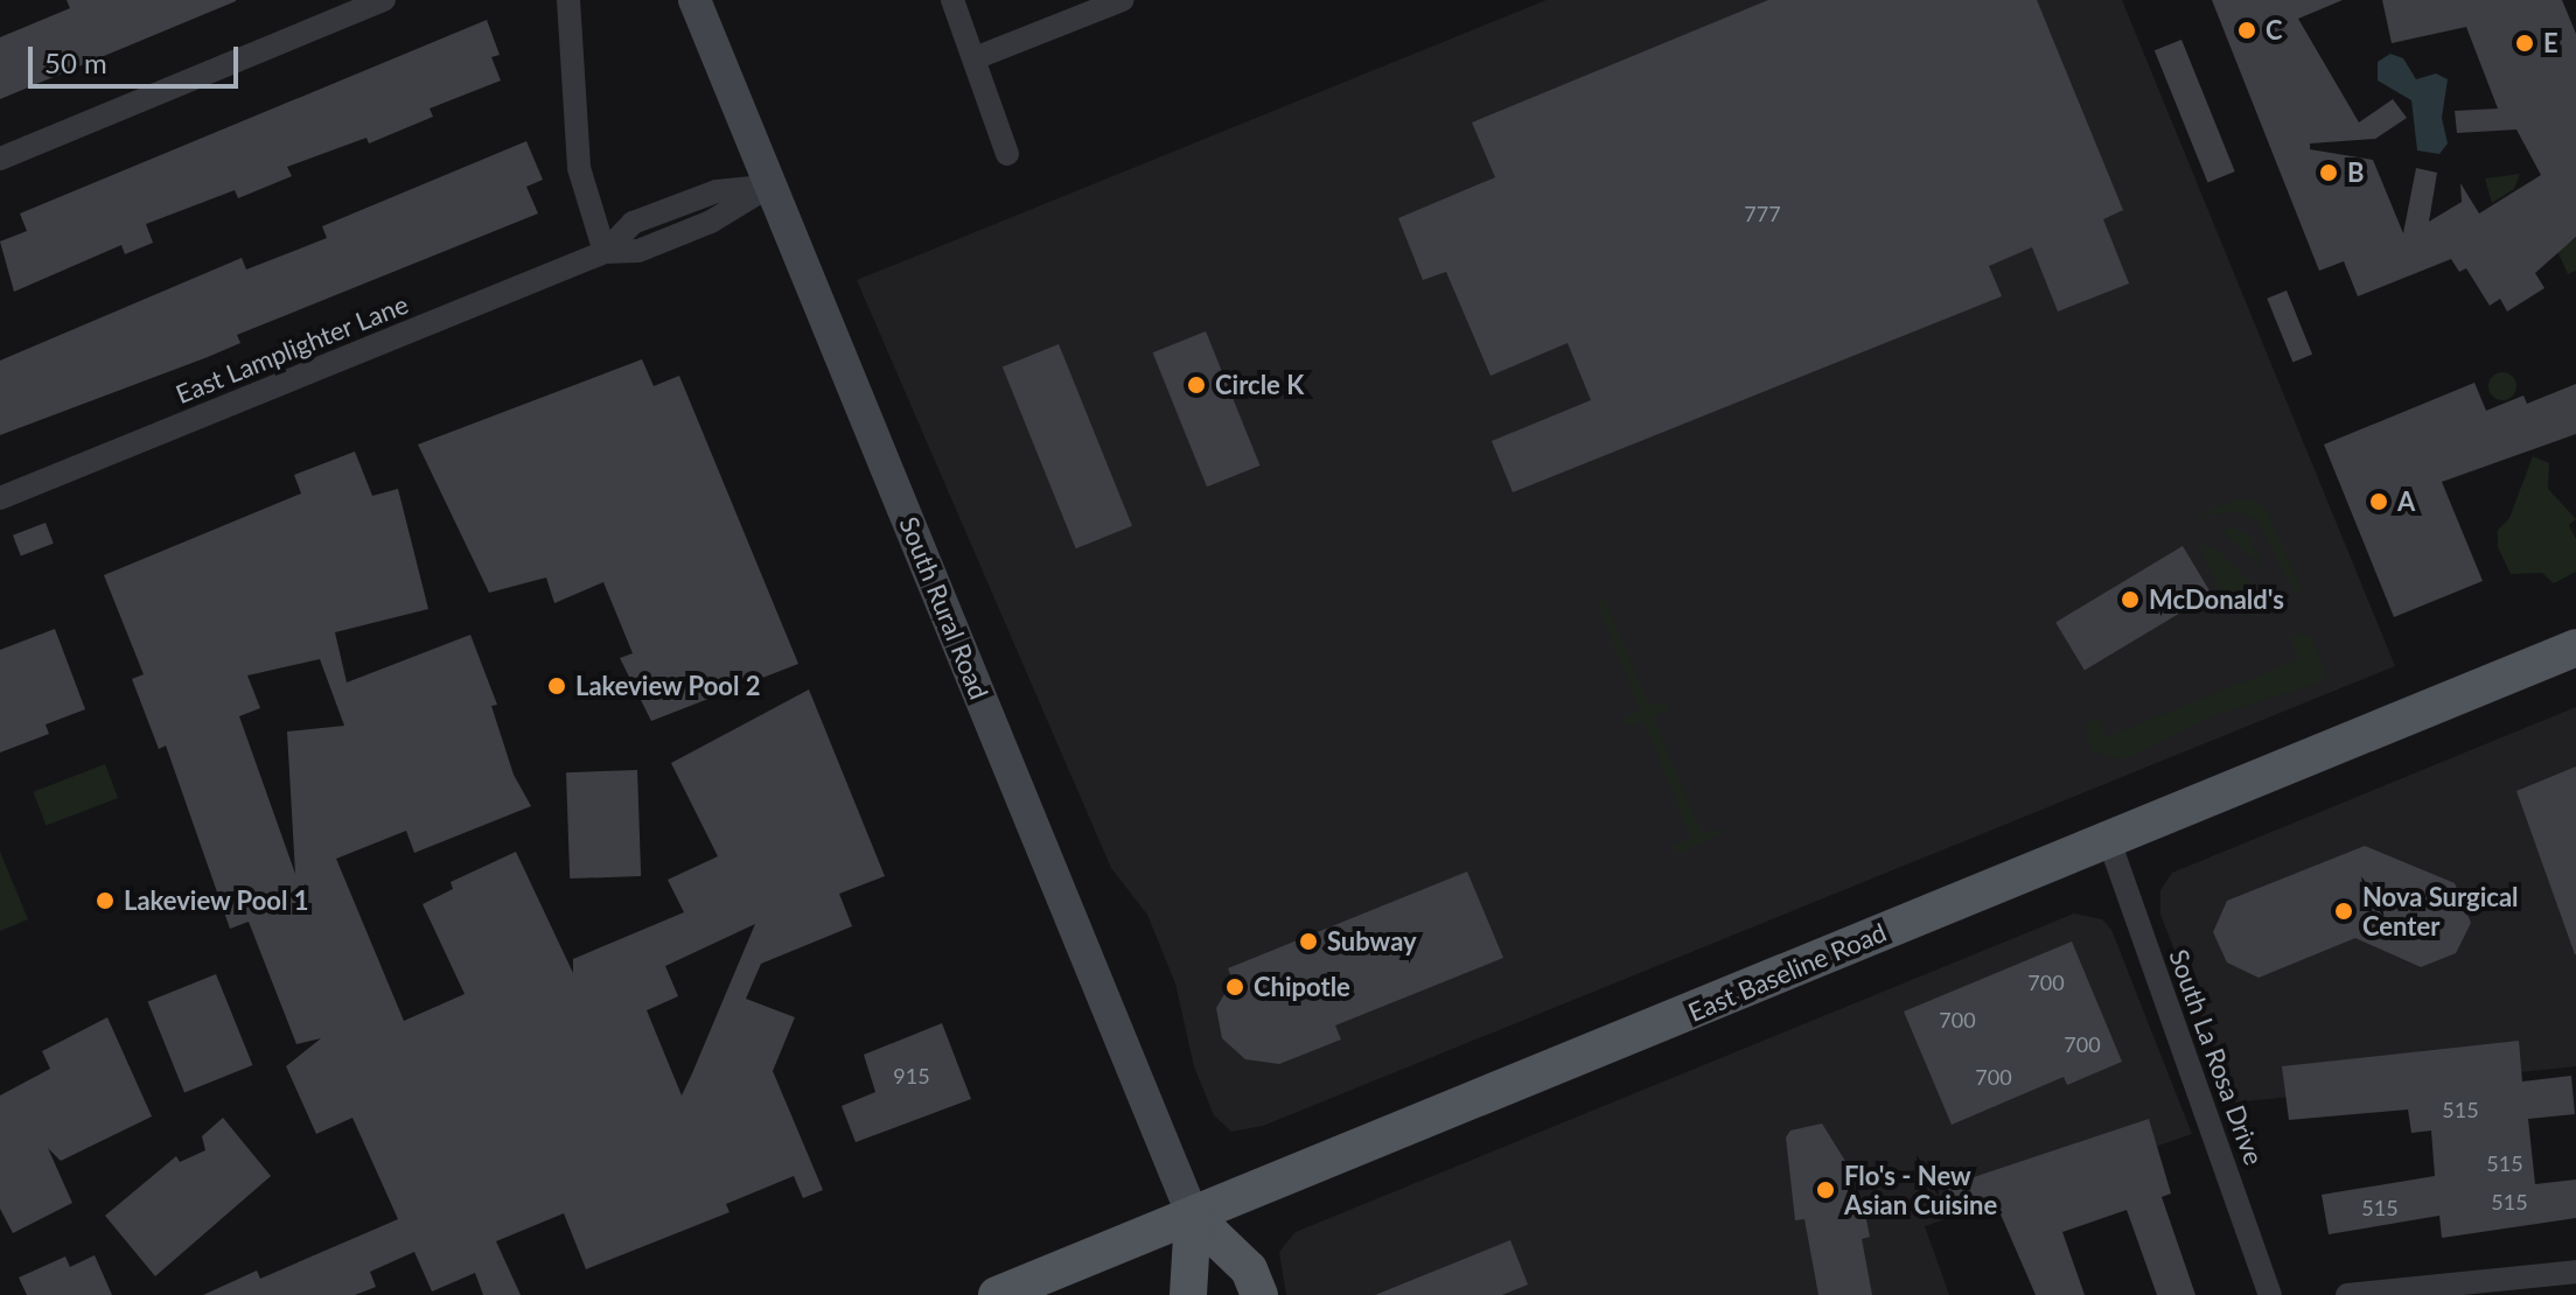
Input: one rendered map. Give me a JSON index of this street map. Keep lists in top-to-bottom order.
{
  "streets": {
    "main road": ["South Rural Road", "East Baseline Road"],
    "street": ["East Lamplighter Lane", "South La Rosa Drive"]
  },
  "crossings": [
    ["East Lamplighter Lane", "South Rural Road"],
    ["South Rural Road", "East Baseline Road"],
    ["East Baseline Road", "South La Rosa Drive"]
  ],
  "places": [
    "C",
    "E",
    "B",
    "Circle K",
    "A",
    "McDonald's",
    "Lakeview Pool 2",
    "Lakeview Pool 1",
    "Nova Surgical Center",
    "Subway",
    "Chipotle",
    "Flo's - New Asian Cuisine"
  ],
  "house_numbers": [
    "777",
    "700",
    "700",
    "700",
    "915",
    "700",
    "515",
    "515",
    "515",
    "515"
  ],
  "scale_bar": "50 m"
}
